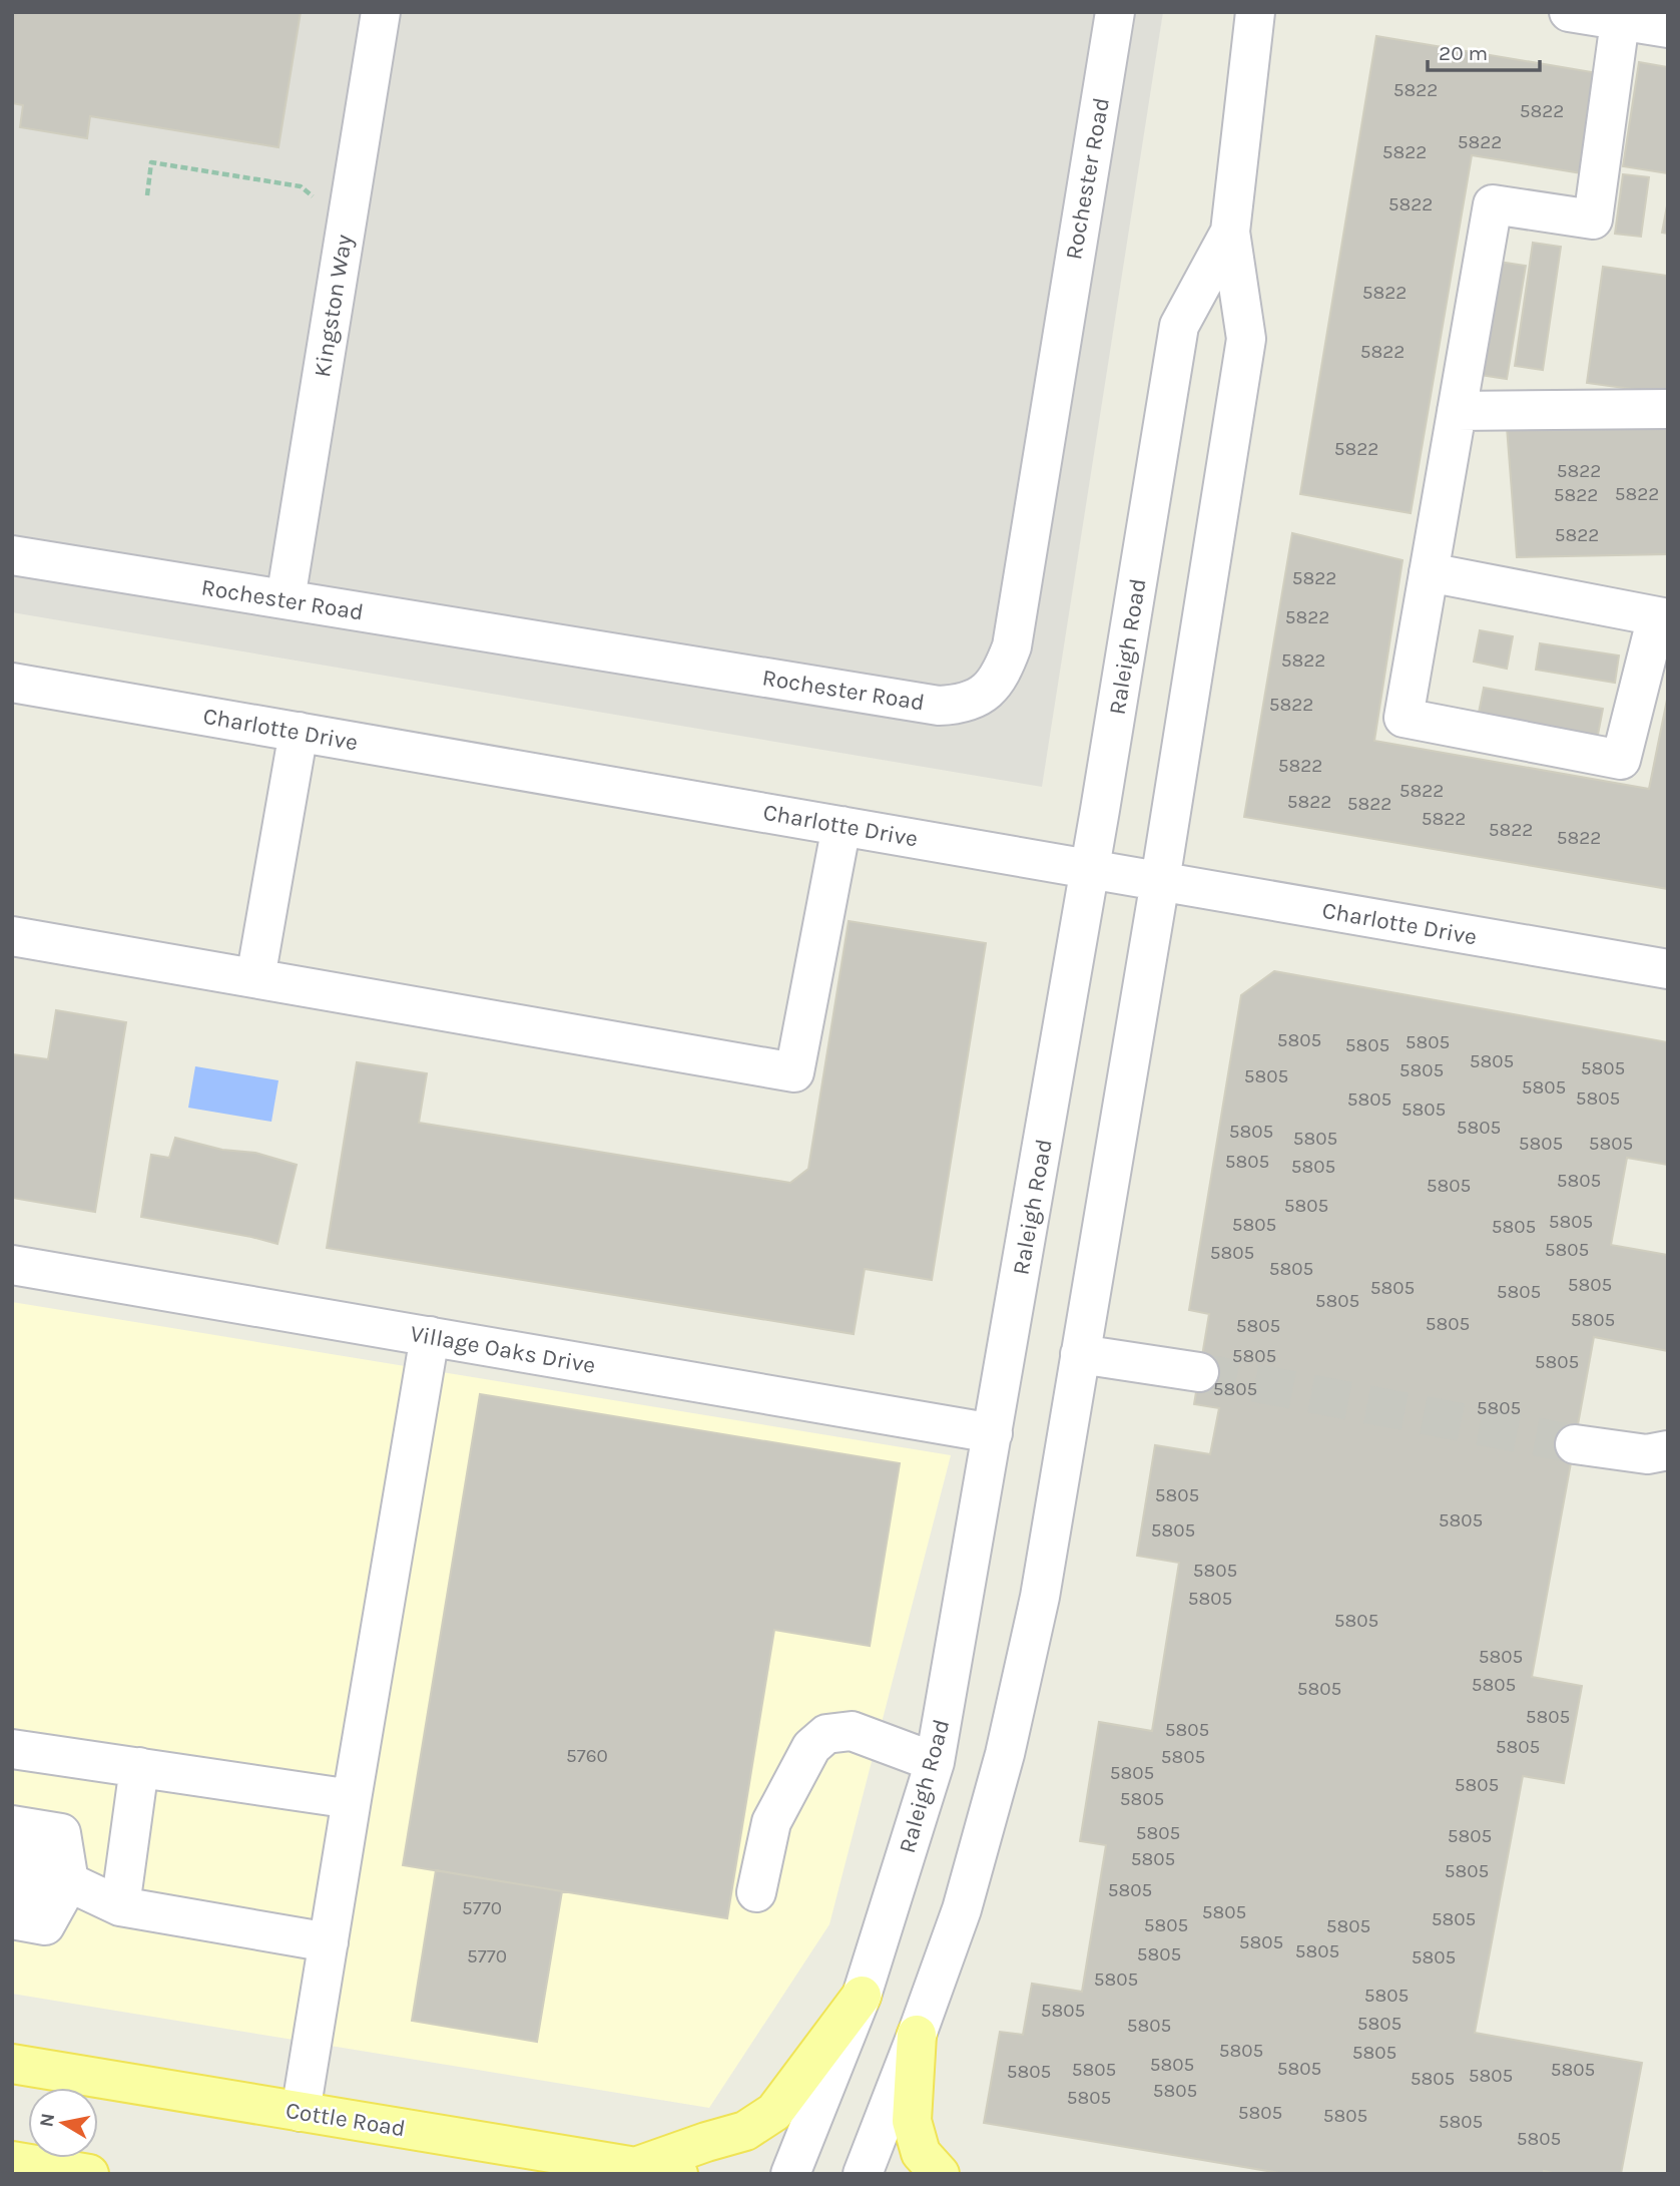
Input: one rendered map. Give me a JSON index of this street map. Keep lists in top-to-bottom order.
{
  "streets": {
    "main road": ["Cottle Road"],
    "street": [
      "Rochester Road",
      "Kingston Way",
      "Raleigh Road",
      "Charlotte Drive",
      "Village Oaks Drive"
    ]
  },
  "crossings": [
    ["Rochester Road", "Kingston Way"],
    ["Raleigh Road", "Charlotte Drive"],
    ["Raleigh Road", "Village Oaks Drive"]
  ],
  "house_numbers": [
    "5822",
    "5822",
    "5822",
    "5822",
    "5822",
    "5822",
    "5822",
    "5822",
    "5822",
    "5822",
    "5822",
    "5822",
    "5822",
    "5822",
    "5822",
    "5822",
    "5822",
    "5822",
    "5822",
    "5822",
    "5822",
    "5822",
    "5822",
    "5805",
    "5805",
    "5805",
    "5805",
    "5805",
    "5805",
    "5805",
    "5805",
    "5805",
    "5805",
    "5805",
    "5805",
    "5805",
    "5805",
    "5805",
    "5805",
    "5805",
    "5805",
    "5805",
    "5805",
    "5805",
    "5805",
    "5805",
    "5805",
    "5805",
    "5805",
    "5805",
    "5805",
    "5805",
    "5805",
    "5805",
    "5805",
    "5805",
    "5805",
    "5805",
    "5805",
    "5805",
    "5805",
    "5805",
    "5805",
    "5805",
    "5805",
    "5805",
    "5805",
    "5805",
    "5805",
    "5805",
    "5805",
    "5805",
    "5805",
    "5760",
    "5805",
    "5805",
    "5805",
    "5805",
    "5805",
    "5805",
    "5805",
    "5805",
    "5805",
    "5770",
    "5805",
    "5805",
    "5805",
    "5805",
    "5805",
    "5805",
    "5805",
    "5770",
    "5805",
    "5805",
    "5805",
    "5805",
    "5805",
    "5805",
    "5805",
    "5805",
    "5805",
    "5805",
    "5805",
    "5805",
    "5805",
    "5805",
    "5805",
    "5805",
    "5805",
    "5805",
    "5805",
    "5805",
    "5805"
  ],
  "scale_bar": "20 m",
  "north": "left"
}
